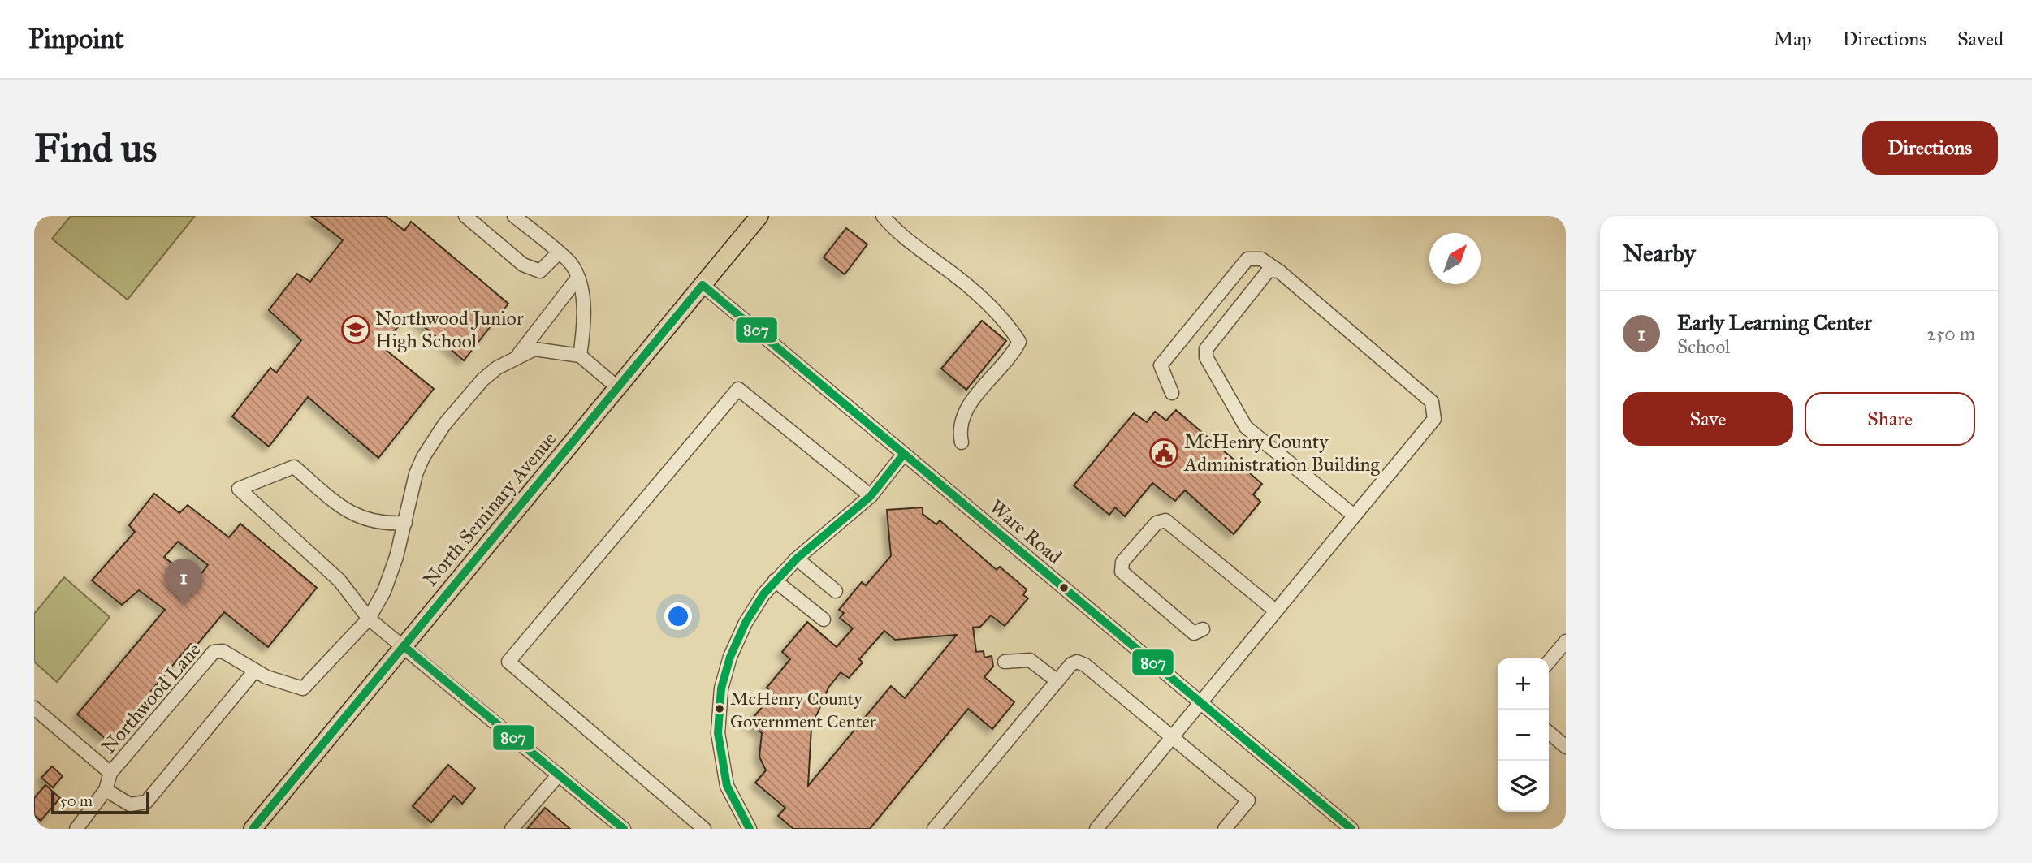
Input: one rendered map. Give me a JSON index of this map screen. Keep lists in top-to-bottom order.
{
  "streets": {
    "main road": ["North Seminary Avenue"],
    "street": ["Ware Road", "Northwood Lane"]
  },
  "crossings": [
    ["North Seminary Avenue", "Ware Road"]
  ],
  "places": {
    "school or university": ["Northwood Junior High School"],
    "public building": ["McHenry County Administration Building"],
    "other": ["McHenry County Government Center"]
  },
  "lines": ["transit line 807"],
  "scale_bar": "50 m",
  "north": "top right",
  "page": {
    "header": "Pinpoint",
    "nav": ["Map", "Directions", "Saved"],
    "buttons": [
      "Directions",
      ["Save", "Share"]
    ],
    "title": "Find us",
    "heading": "Nearby",
    "list": [
      {
        "mark": "1",
        "name": "Early Learning Center",
        "note": "School",
        "value": "250 m"
      }
    ],
    "pins": "1",
    "map_buttons": ["+", "−"],
    "scale": "50 m"
  }
}
